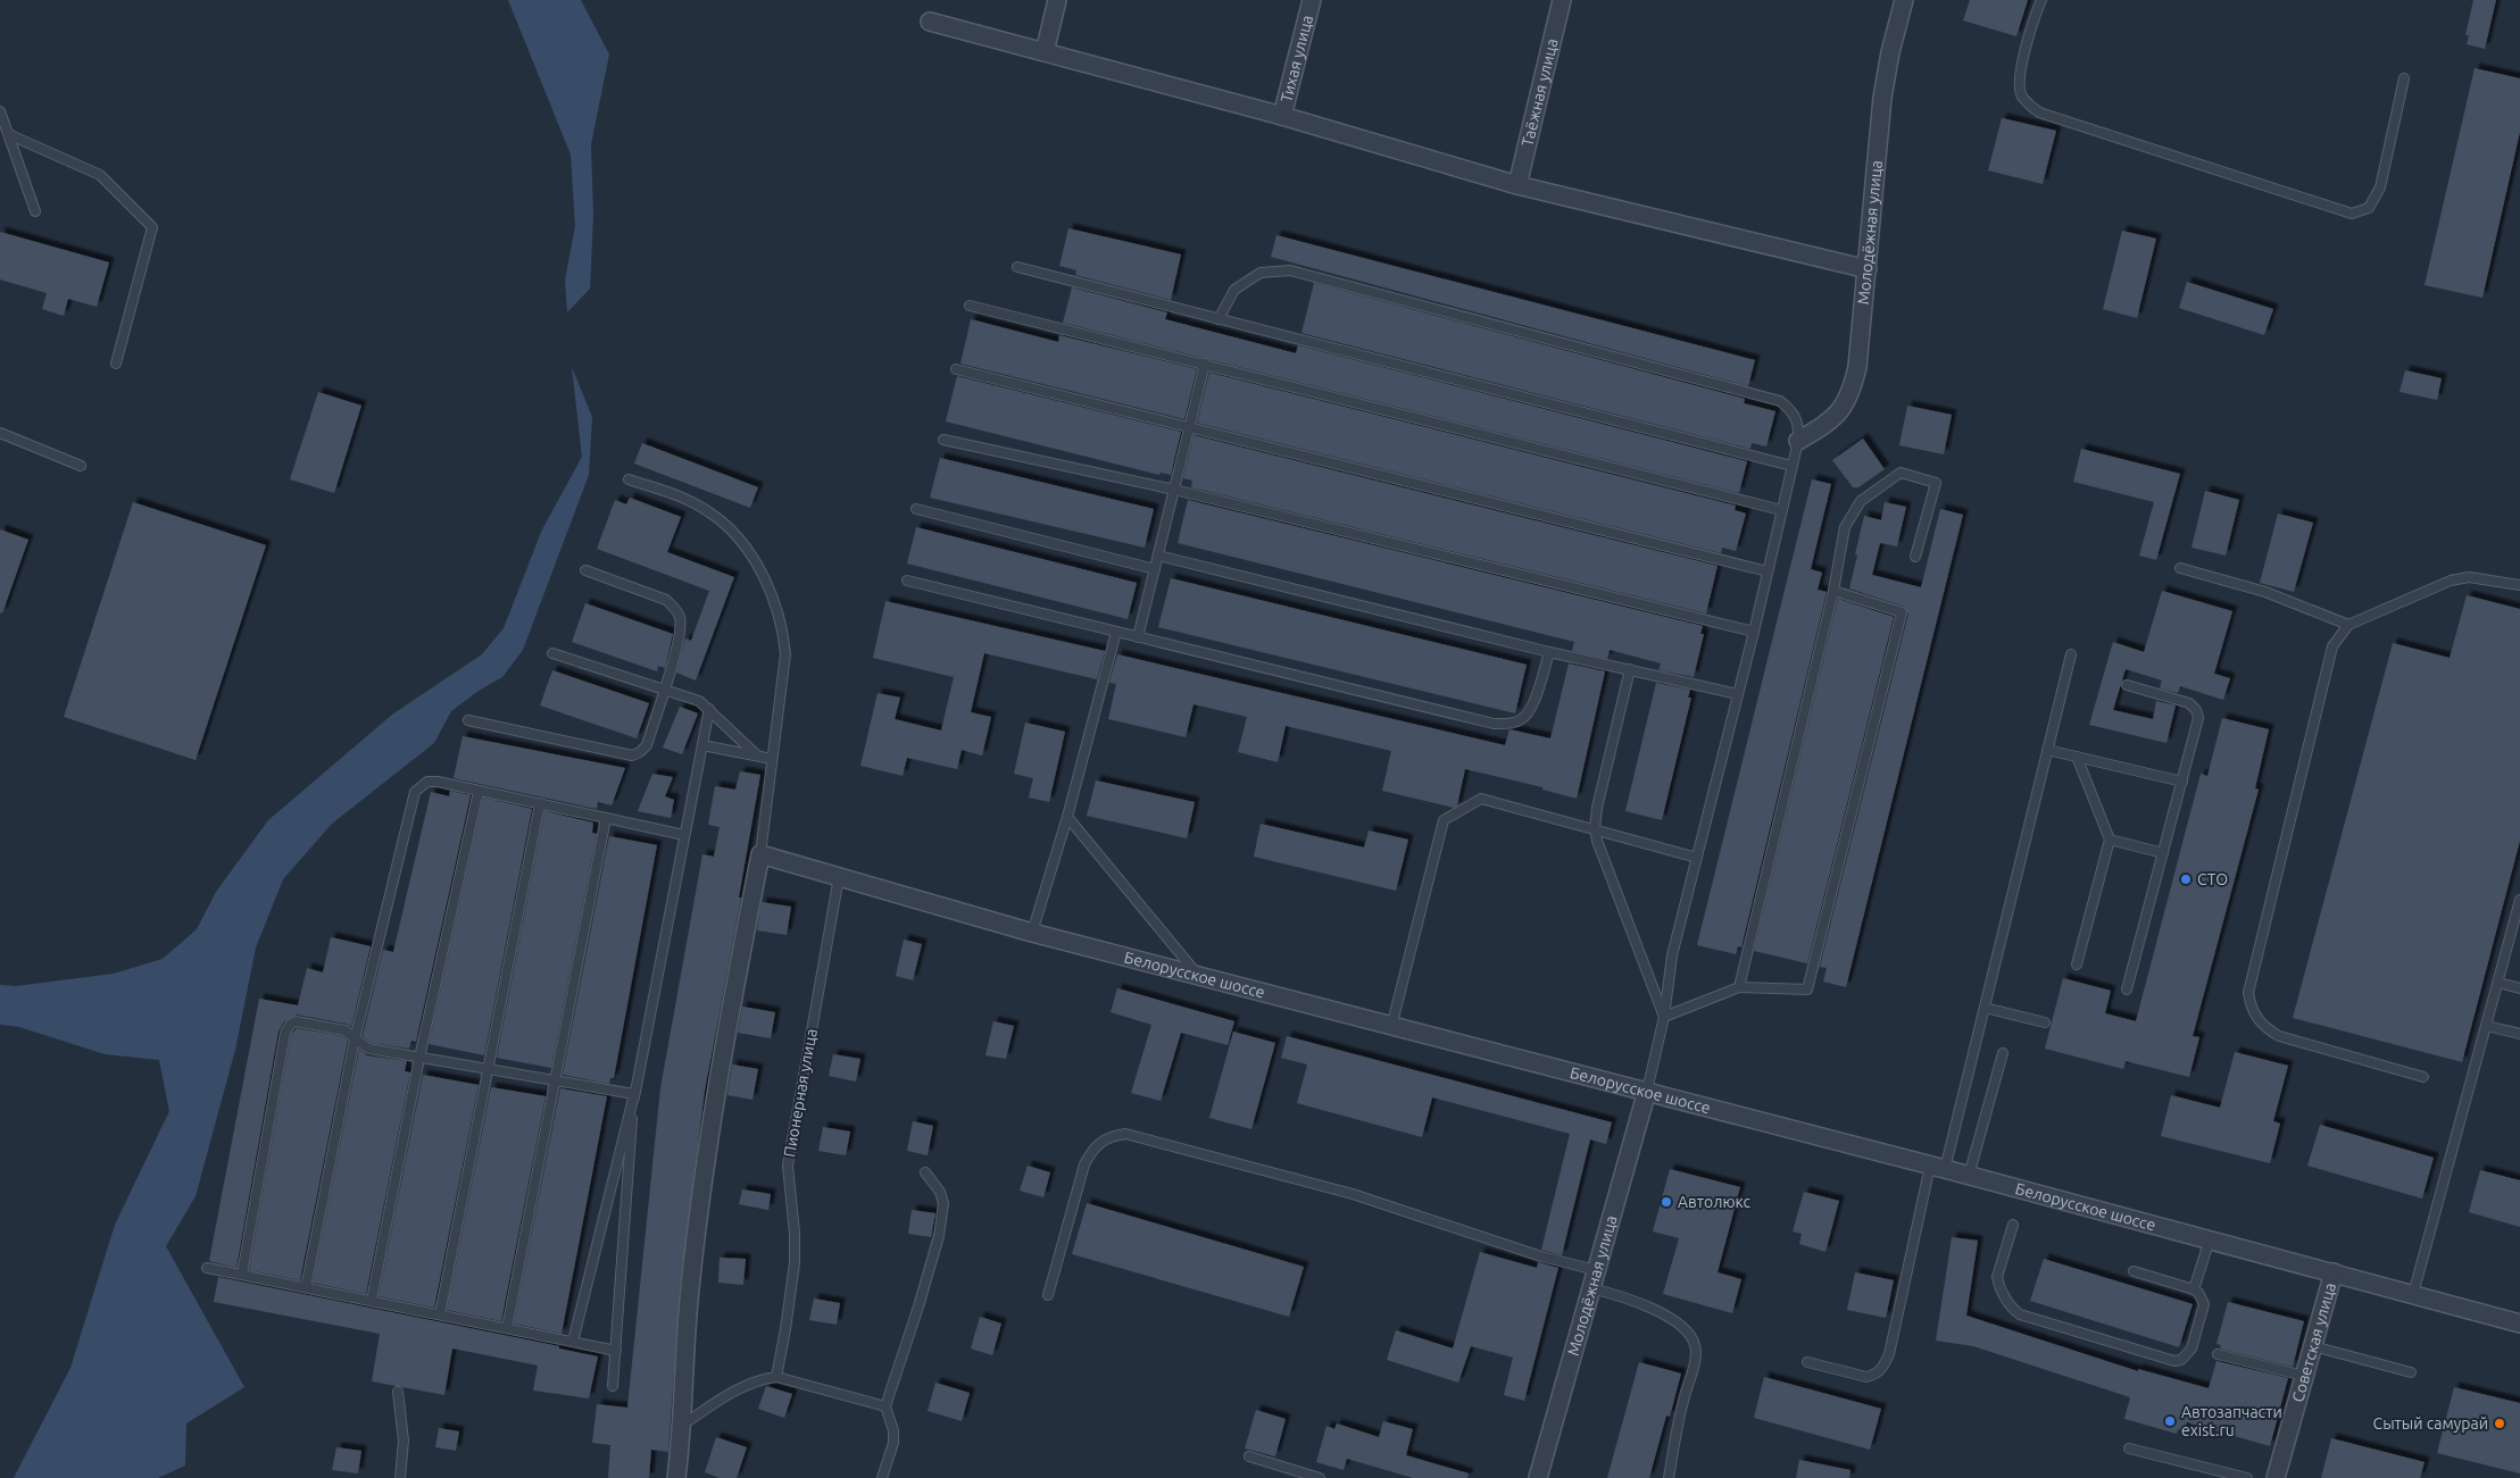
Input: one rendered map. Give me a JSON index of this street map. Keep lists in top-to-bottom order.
{
  "streets": {
    "street": [
      "Тихая улица",
      "Таёжная улица",
      "Молодёжная улица",
      "Белорусское шоссе",
      "Советская улица"
    ],
    "lane": ["Пионерная улица"]
  },
  "crossings": [
    ["Молодёжная улица", "Белорусское шоссе"],
    ["Белорусское шоссе", "Пионерная улица"],
    ["Белорусское шоссе", "Советская улица"]
  ],
  "places": [
    "СТО",
    "Автолюкс",
    "Автозапчасти exist.ru",
    "Сытый самурай"
  ]
}
